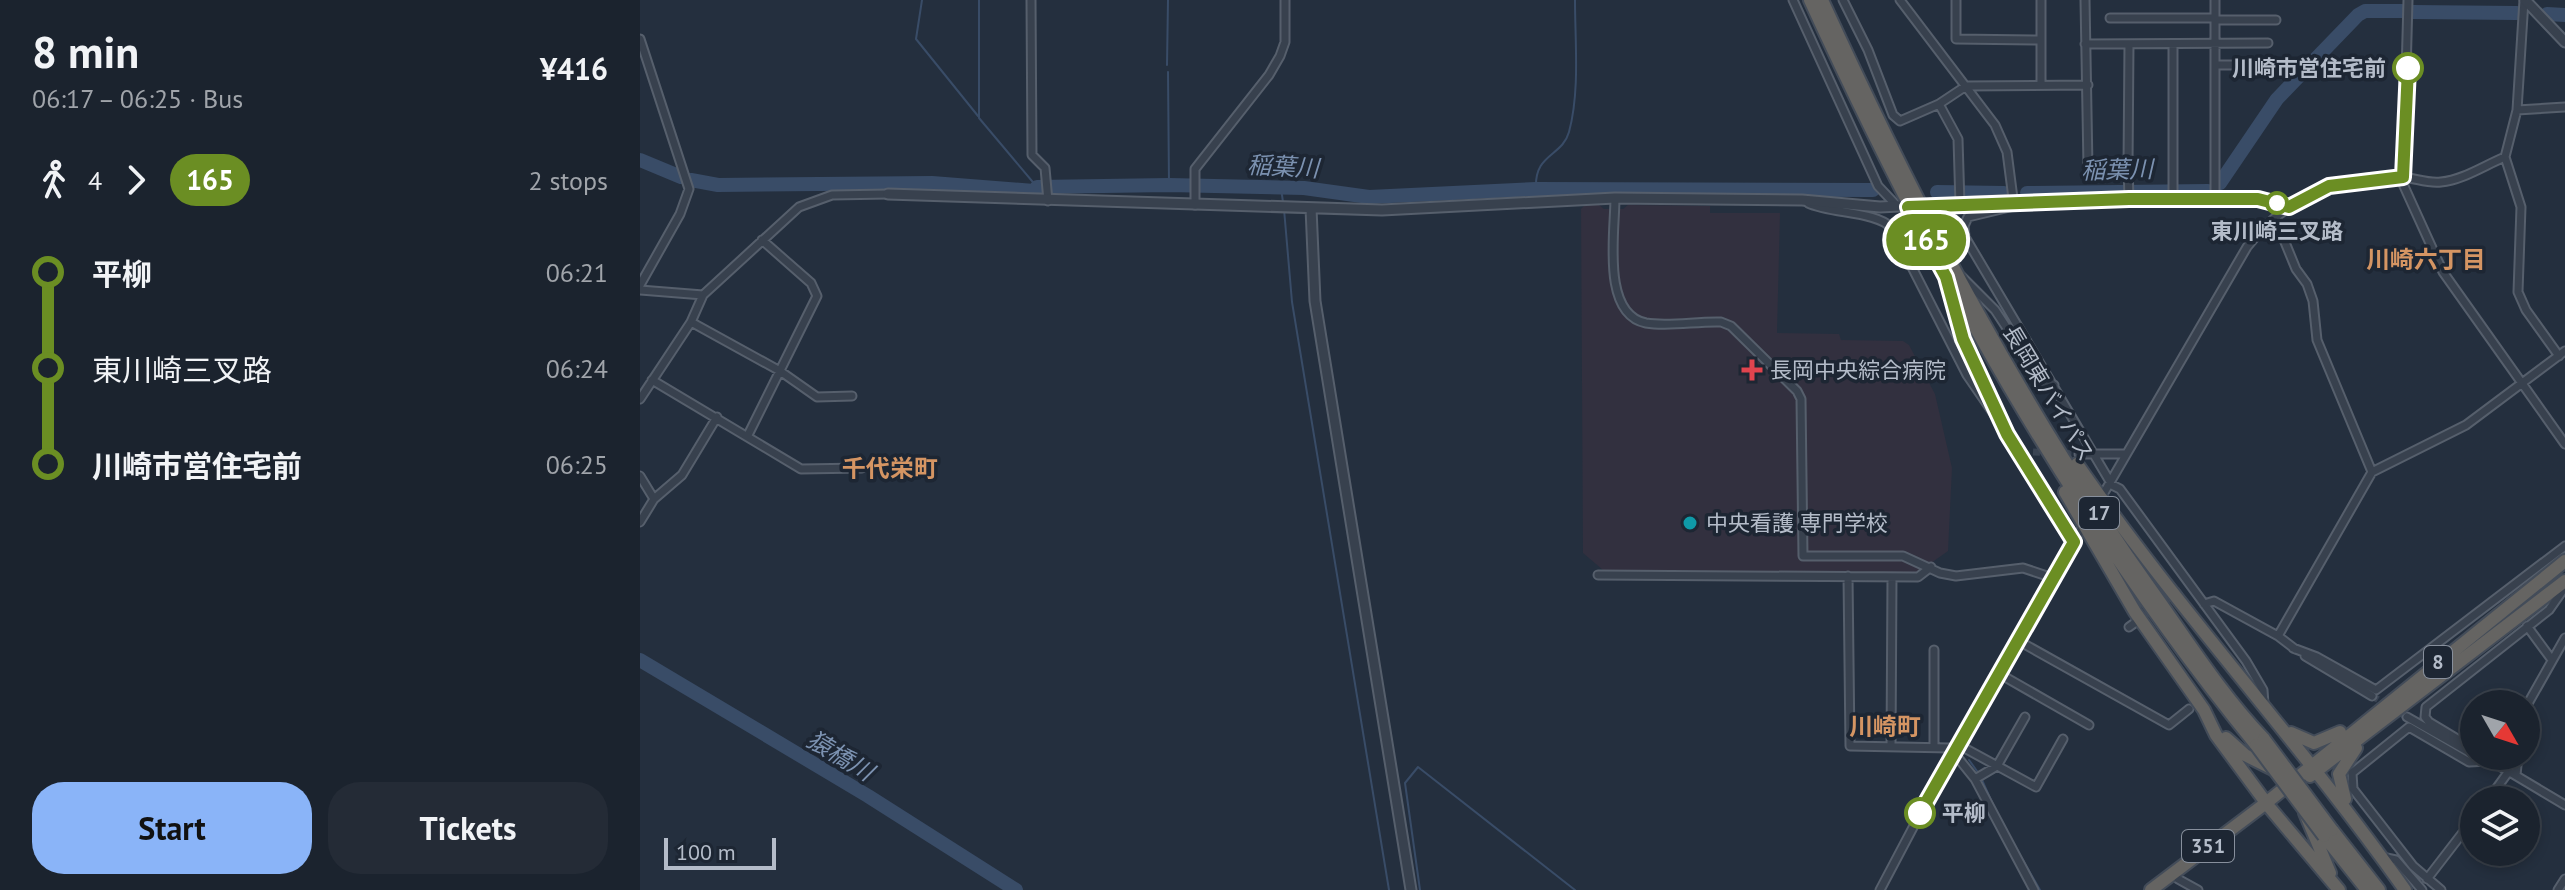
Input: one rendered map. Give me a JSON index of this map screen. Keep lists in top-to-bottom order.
{
  "streets": {
    "highway": [
      "長岡東バイパス",
      "17",
      "8",
      "351"
    ]
  },
  "crossings": [
    ["長岡東バイパス", "17"],
    ["長岡東バイパス", "8"],
    ["17", "8"],
    ["17", "351"],
    ["8", "351"]
  ],
  "districts": ["川崎六丁目", "千代栄町", "川崎町"],
  "water": ["稲葉川", "猿橋川"],
  "places": {
    "other": [
      "川崎市営住宅前",
      "東川崎三叉路",
      "中央看護 専門学校",
      "平柳"
    ],
    "health": ["長岡中央綜合病院"]
  },
  "lines": ["bus line 165"],
  "scale_bar": "100 m",
  "north": "bottom right",
  "page": {
    "heading": ["8 min", "06:17 – 06:25 · Bus", "¥416"],
    "on_map": "165",
    "legs": ["4", "165", "2 stops"],
    "list": [
      {
        "name": "平柳",
        "value": "06:21"
      },
      {
        "name": "東川崎三叉路",
        "value": "06:24"
      },
      {
        "name": "川崎市営住宅前",
        "value": "06:25"
      }
    ],
    "buttons": ["Start", "Tickets"],
    "scale": "100 m"
  }
}
